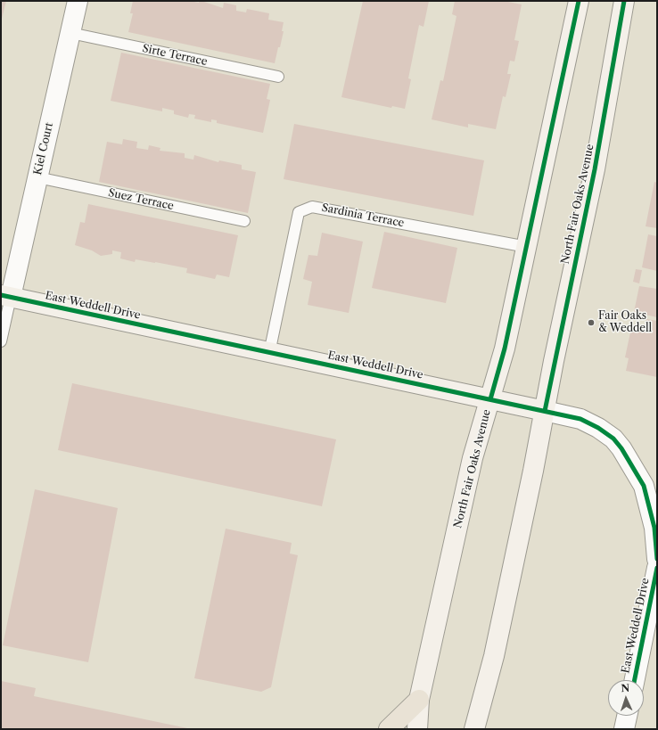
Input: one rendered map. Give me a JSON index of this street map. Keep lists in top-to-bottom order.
{
  "streets": {
    "main road": ["North Fair Oaks Avenue", "East Weddell Drive"],
    "street": ["Kiel Court"],
    "lane": ["Sirte Terrace", "Suez Terrace", "Sardinia Terrace"]
  },
  "crossings": [
    ["Sirte Terrace", "Kiel Court"],
    ["Kiel Court", "Suez Terrace"],
    ["Kiel Court", "East Weddell Drive"],
    ["North Fair Oaks Avenue", "Sardinia Terrace"],
    ["North Fair Oaks Avenue", "East Weddell Drive"],
    ["Sardinia Terrace", "East Weddell Drive"]
  ],
  "places": ["Fair Oaks & Weddell"],
  "north": "top"
}
